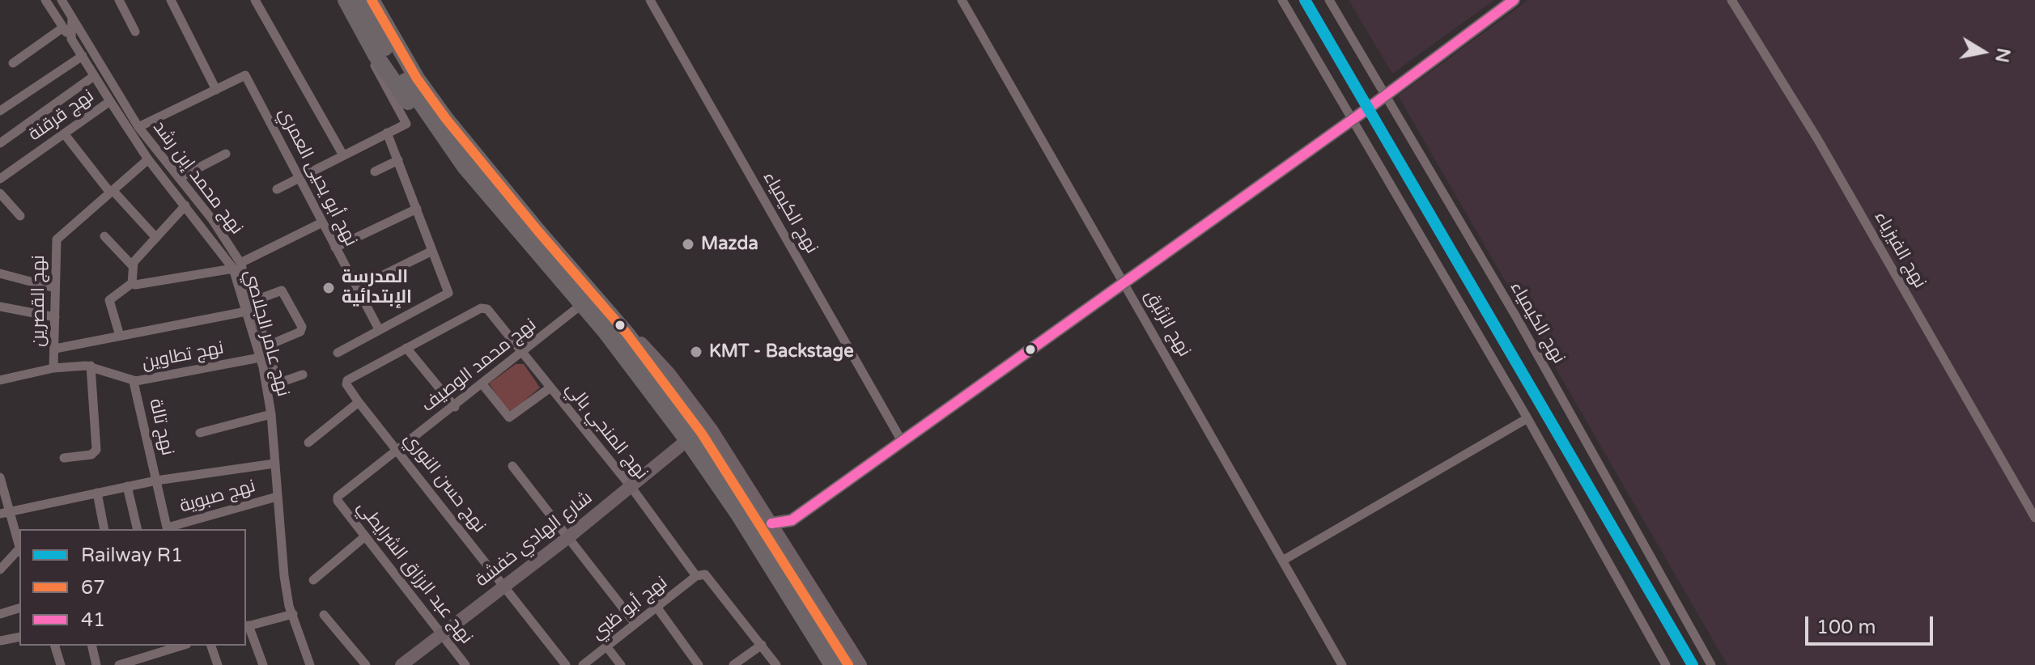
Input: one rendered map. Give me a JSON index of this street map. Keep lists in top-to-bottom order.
{
  "streets": {
    "street": [
      "نهج قرقنة",
      "نهج أبو يحيى العمري",
      "نهج محمد إبن رشد",
      "نهج الكيمياء",
      "نهج الفيزياء",
      "نهج القصرين",
      "نهج الزئبق",
      "نهج عامر الجلاصي",
      "نهج تطاوين",
      "نهج محمد الوصيف",
      "نهج تالة",
      "نهج المنجي بالي",
      "نهج حسن النوري",
      "نهج صبوية",
      "شارع الهادي خفشة",
      "نهج عبد الرزاق الشرايطي",
      "نهج أبو ظبي"
    ]
  },
  "crossings": [
    ["نهج قرقنة", "نهج عامر الجلاصي"],
    ["نهج محمد إبن رشد", "نهج عامر الجلاصي"],
    ["نهج القصرين", "نهج عامر الجلاصي"],
    ["نهج القصرين", "نهج تطاوين"],
    ["نهج عامر الجلاصي", "نهج تطاوين"],
    ["نهج عامر الجلاصي", "نهج صبوية"],
    ["نهج تطاوين", "نهج تالة"],
    ["نهج محمد الوصيف", "نهج المنجي بالي"],
    ["نهج محمد الوصيف", "نهج حسن النوري"],
    ["نهج محمد الوصيف", "نهج عبد الرزاق الشرايطي"],
    ["نهج تالة", "نهج صبوية"],
    ["نهج المنجي بالي", "نهج حسن النوري"],
    ["نهج المنجي بالي", "شارع الهادي خفشة"],
    ["نهج المنجي بالي", "نهج أبو ظبي"],
    ["نهج حسن النوري", "شارع الهادي خفشة"],
    ["شارع الهادي خفشة", "نهج عبد الرزاق الشرايطي"]
  ],
  "places": ["Mazda", "المدرسة الإبتدائية", "KMT - Backstage"],
  "lines": ["rail line R1", "transit line 67", "transit line 41"],
  "legend": ["Railway R1", "67", "41"],
  "scale_bar": "100 m",
  "north": "right"
}
